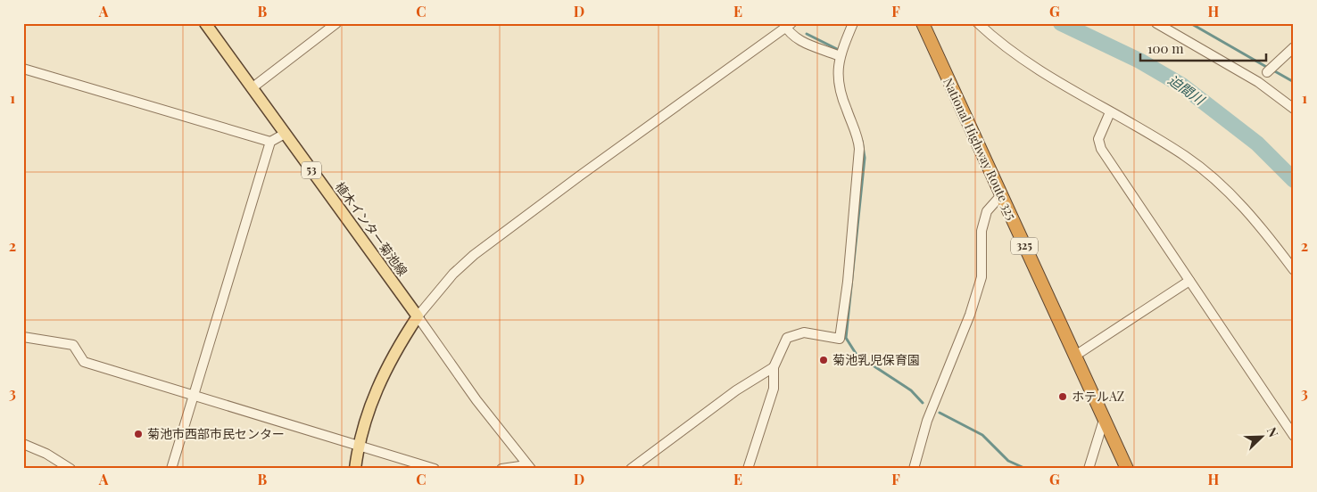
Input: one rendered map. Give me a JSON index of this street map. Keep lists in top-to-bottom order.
{
  "streets": {
    "highway": ["National Highway Route 325", "325"],
    "main road": ["53", "植木インター菊池線"]
  },
  "water": ["迫間川"],
  "places": ["菊池乳児保育園", "ホテルAZ", "菊池市西部市民センター"],
  "scale_bar": "100 m",
  "north": "top right",
  "grid": {
    "columns": [
      "A",
      "B",
      "C",
      "D",
      "E",
      "F",
      "G",
      "H"
    ],
    "rows": ["1", "2", "3"]
  }
}
